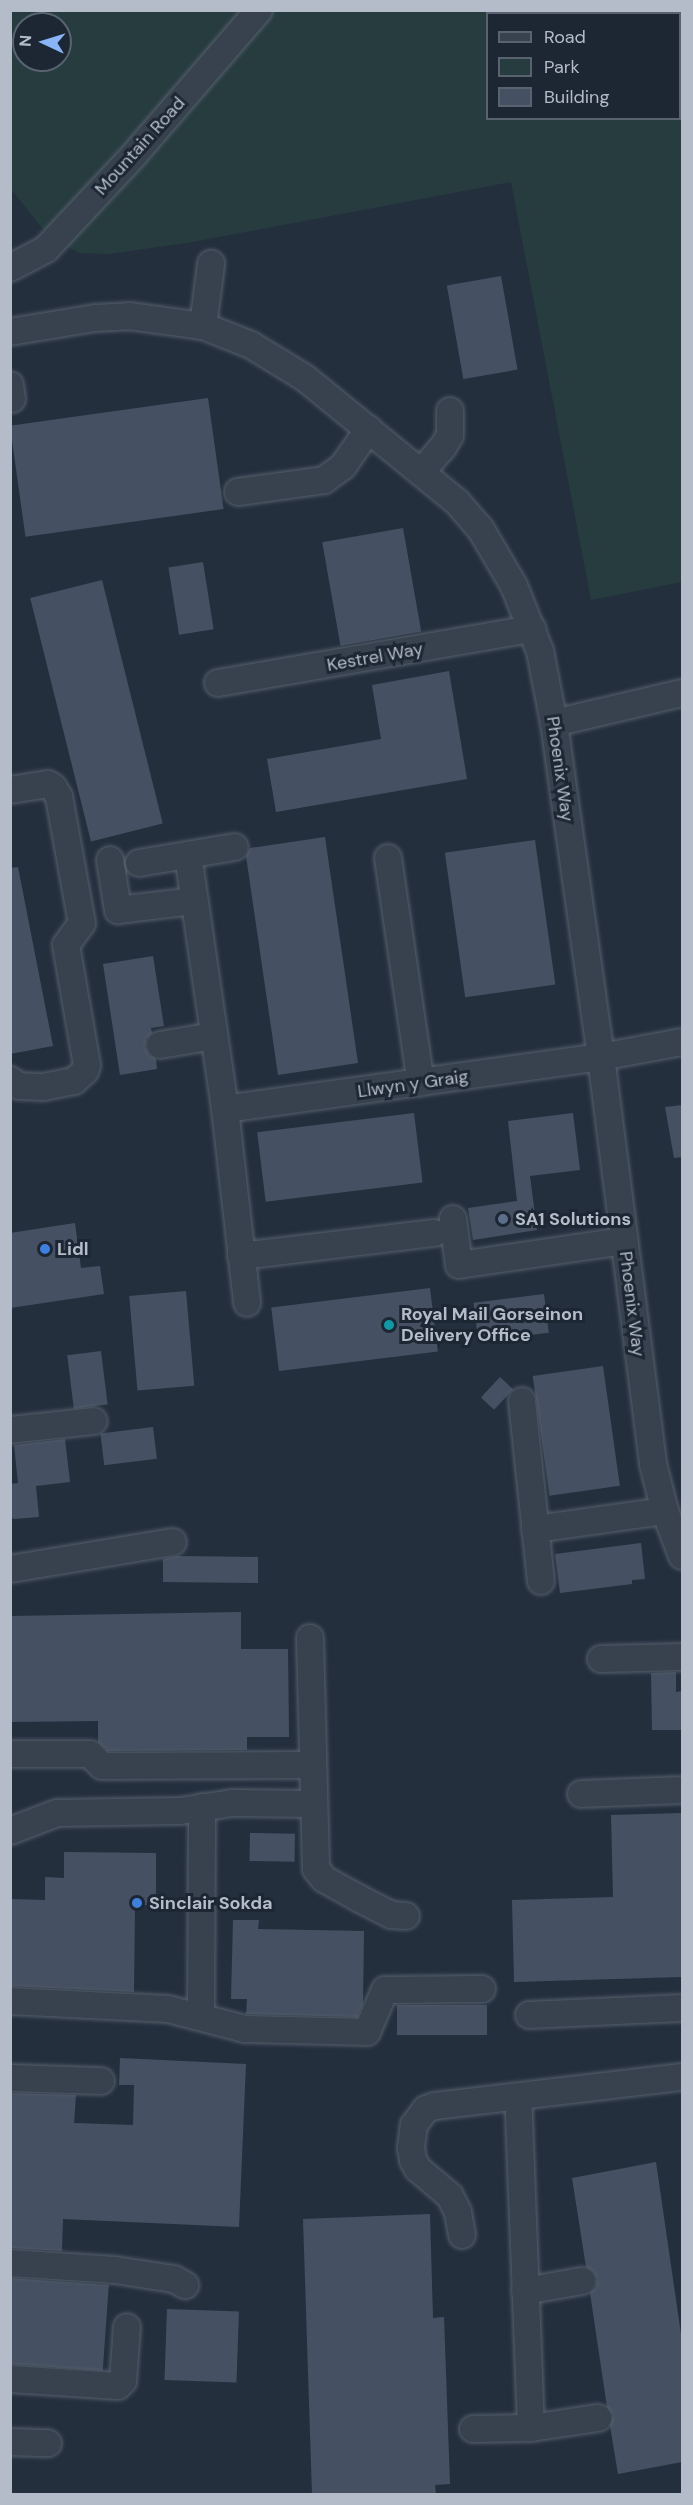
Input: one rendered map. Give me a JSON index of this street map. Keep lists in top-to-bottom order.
{
  "streets": {
    "street": [
      "Mountain Road",
      "Kestrel Way",
      "Phoenix Way",
      "Llwyn y Graig"
    ]
  },
  "crossings": [
    ["Kestrel Way", "Phoenix Way"],
    ["Phoenix Way", "Llwyn y Graig"]
  ],
  "places": [
    "SA1 Solutions",
    "Lidl",
    "Royal Mail Gorseinon Delivery Office",
    "Sinclair Sokda"
  ],
  "legend": ["Road", "Park", "Building"],
  "north": "left"
}
